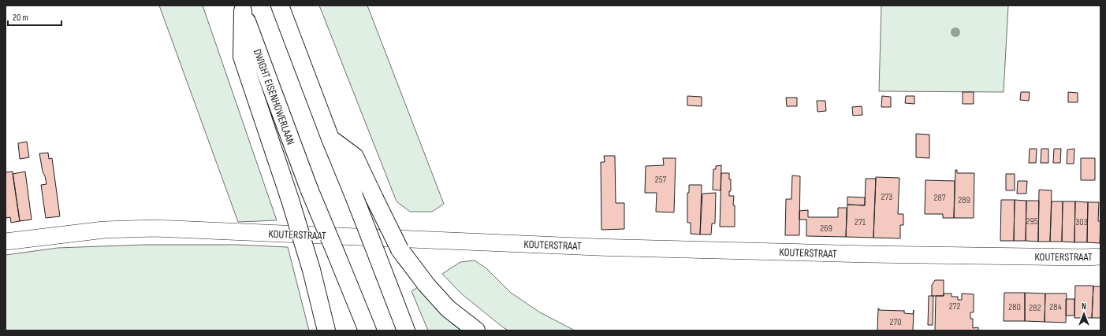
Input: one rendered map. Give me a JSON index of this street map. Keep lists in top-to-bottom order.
{
  "streets": {
    "highway": ["DWIGHT EISENHOWERLAAN"],
    "street": ["KOUTERSTRAAT"]
  },
  "house_numbers": [
    "257",
    "273",
    "287",
    "289",
    "295",
    "271",
    "303",
    "269",
    "272",
    "280",
    "284",
    "282",
    "270"
  ],
  "scale_bar": "20 m",
  "north": "top"
}
